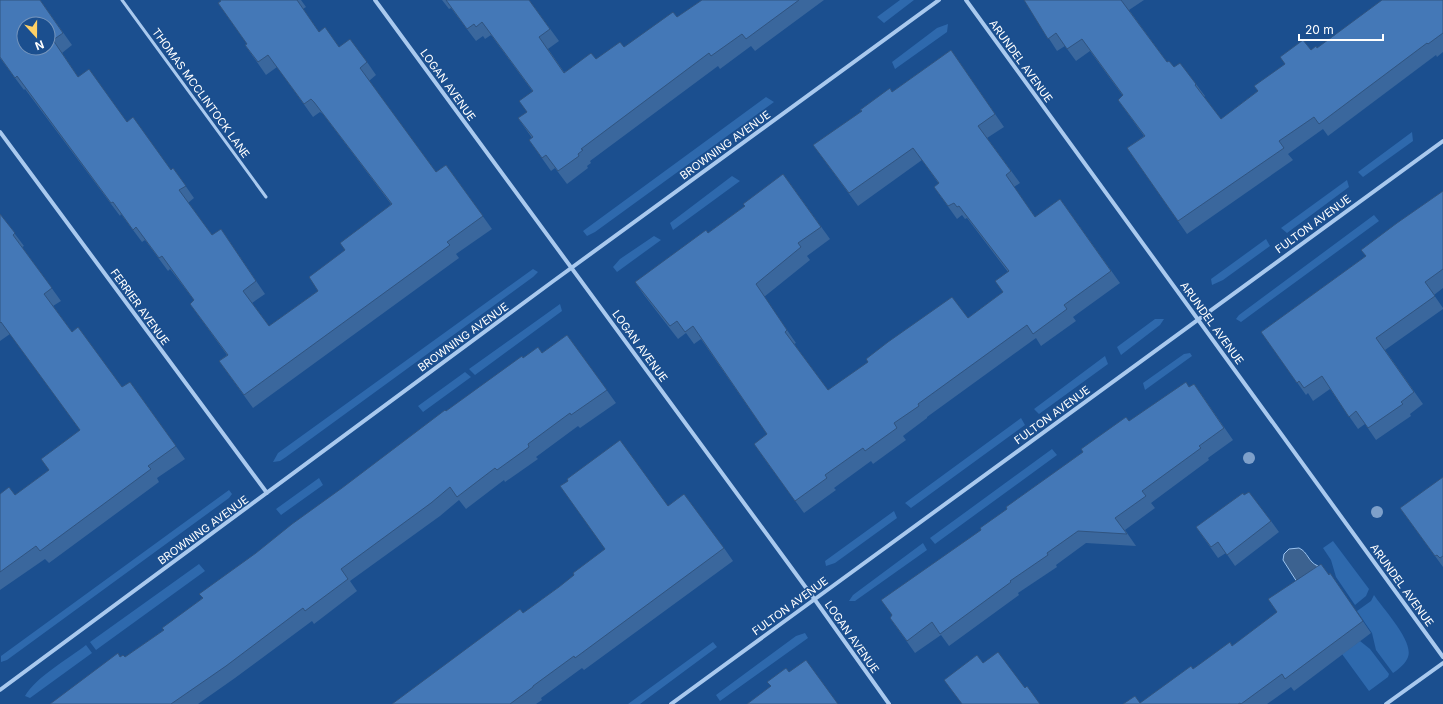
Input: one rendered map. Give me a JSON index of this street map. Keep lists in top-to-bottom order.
{
  "streets": {
    "street": [
      "ARUNDEL AVENUE",
      "LOGAN AVENUE",
      "BROWNING AVENUE",
      "FULTON AVENUE",
      "FERRIER AVENUE"
    ],
    "lane": ["THOMAS MCCLINTOCK LANE"]
  },
  "crossings": [
    ["ARUNDEL AVENUE", "FULTON AVENUE"],
    ["LOGAN AVENUE", "BROWNING AVENUE"],
    ["LOGAN AVENUE", "FULTON AVENUE"],
    ["BROWNING AVENUE", "FERRIER AVENUE"]
  ],
  "scale_bar": "20 m",
  "north": "bottom"
}
